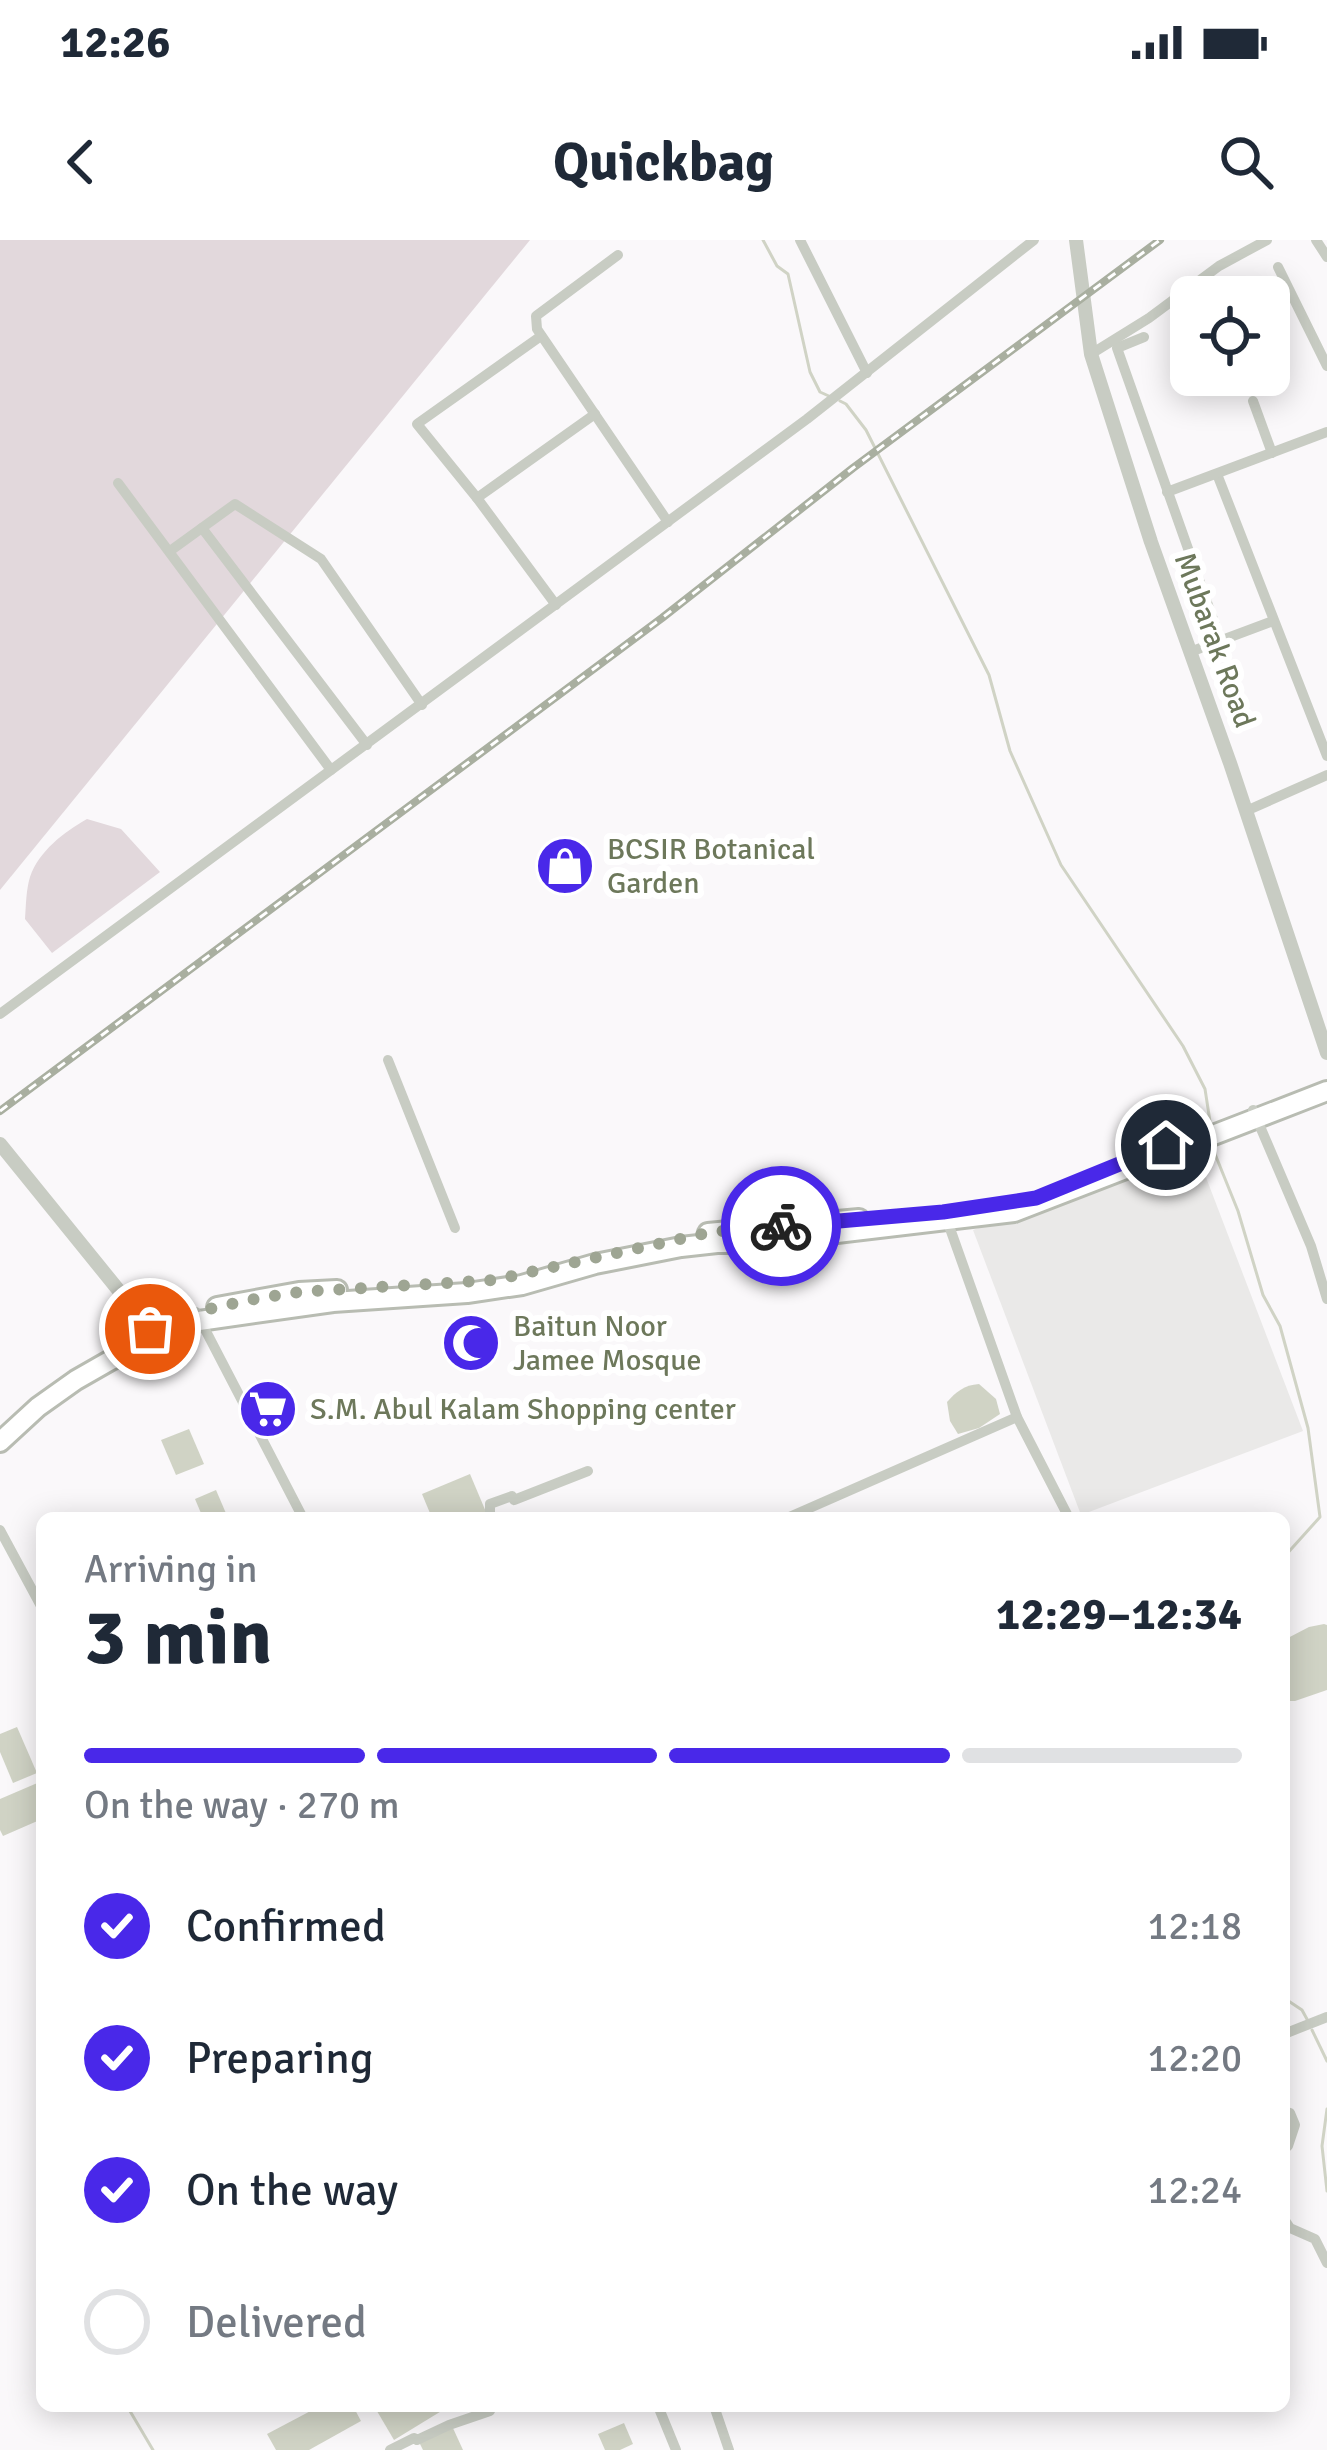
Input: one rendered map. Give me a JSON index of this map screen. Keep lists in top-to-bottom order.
{
  "streets": {
    "street": ["Mubarak Road"]
  },
  "places": {
    "shop": ["BCSIR Botanical Garden"],
    "mosque": ["Baitun Noor Jamee Mosque"],
    "supermarket": ["S.M. Abul Kalam Shopping center"]
  },
  "page": {
    "status": "12:26",
    "header": "Quickbag",
    "heading": ["3 min", "Arriving in", "12:29–12:34"],
    "bar": "On the way · 270 m",
    "list": [
      ["Confirmed", "12:18"],
      ["Preparing", "12:20"],
      ["On the way", "12:24"],
      "Delivered"
    ]
  }
}
